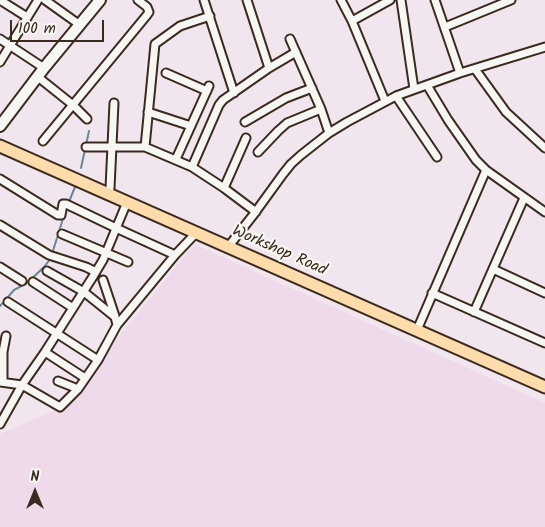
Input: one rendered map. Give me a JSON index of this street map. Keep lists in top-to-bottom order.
{
  "streets": {
    "main road": ["Workshop Road"]
  },
  "scale_bar": "100 m",
  "north": "top"
}
